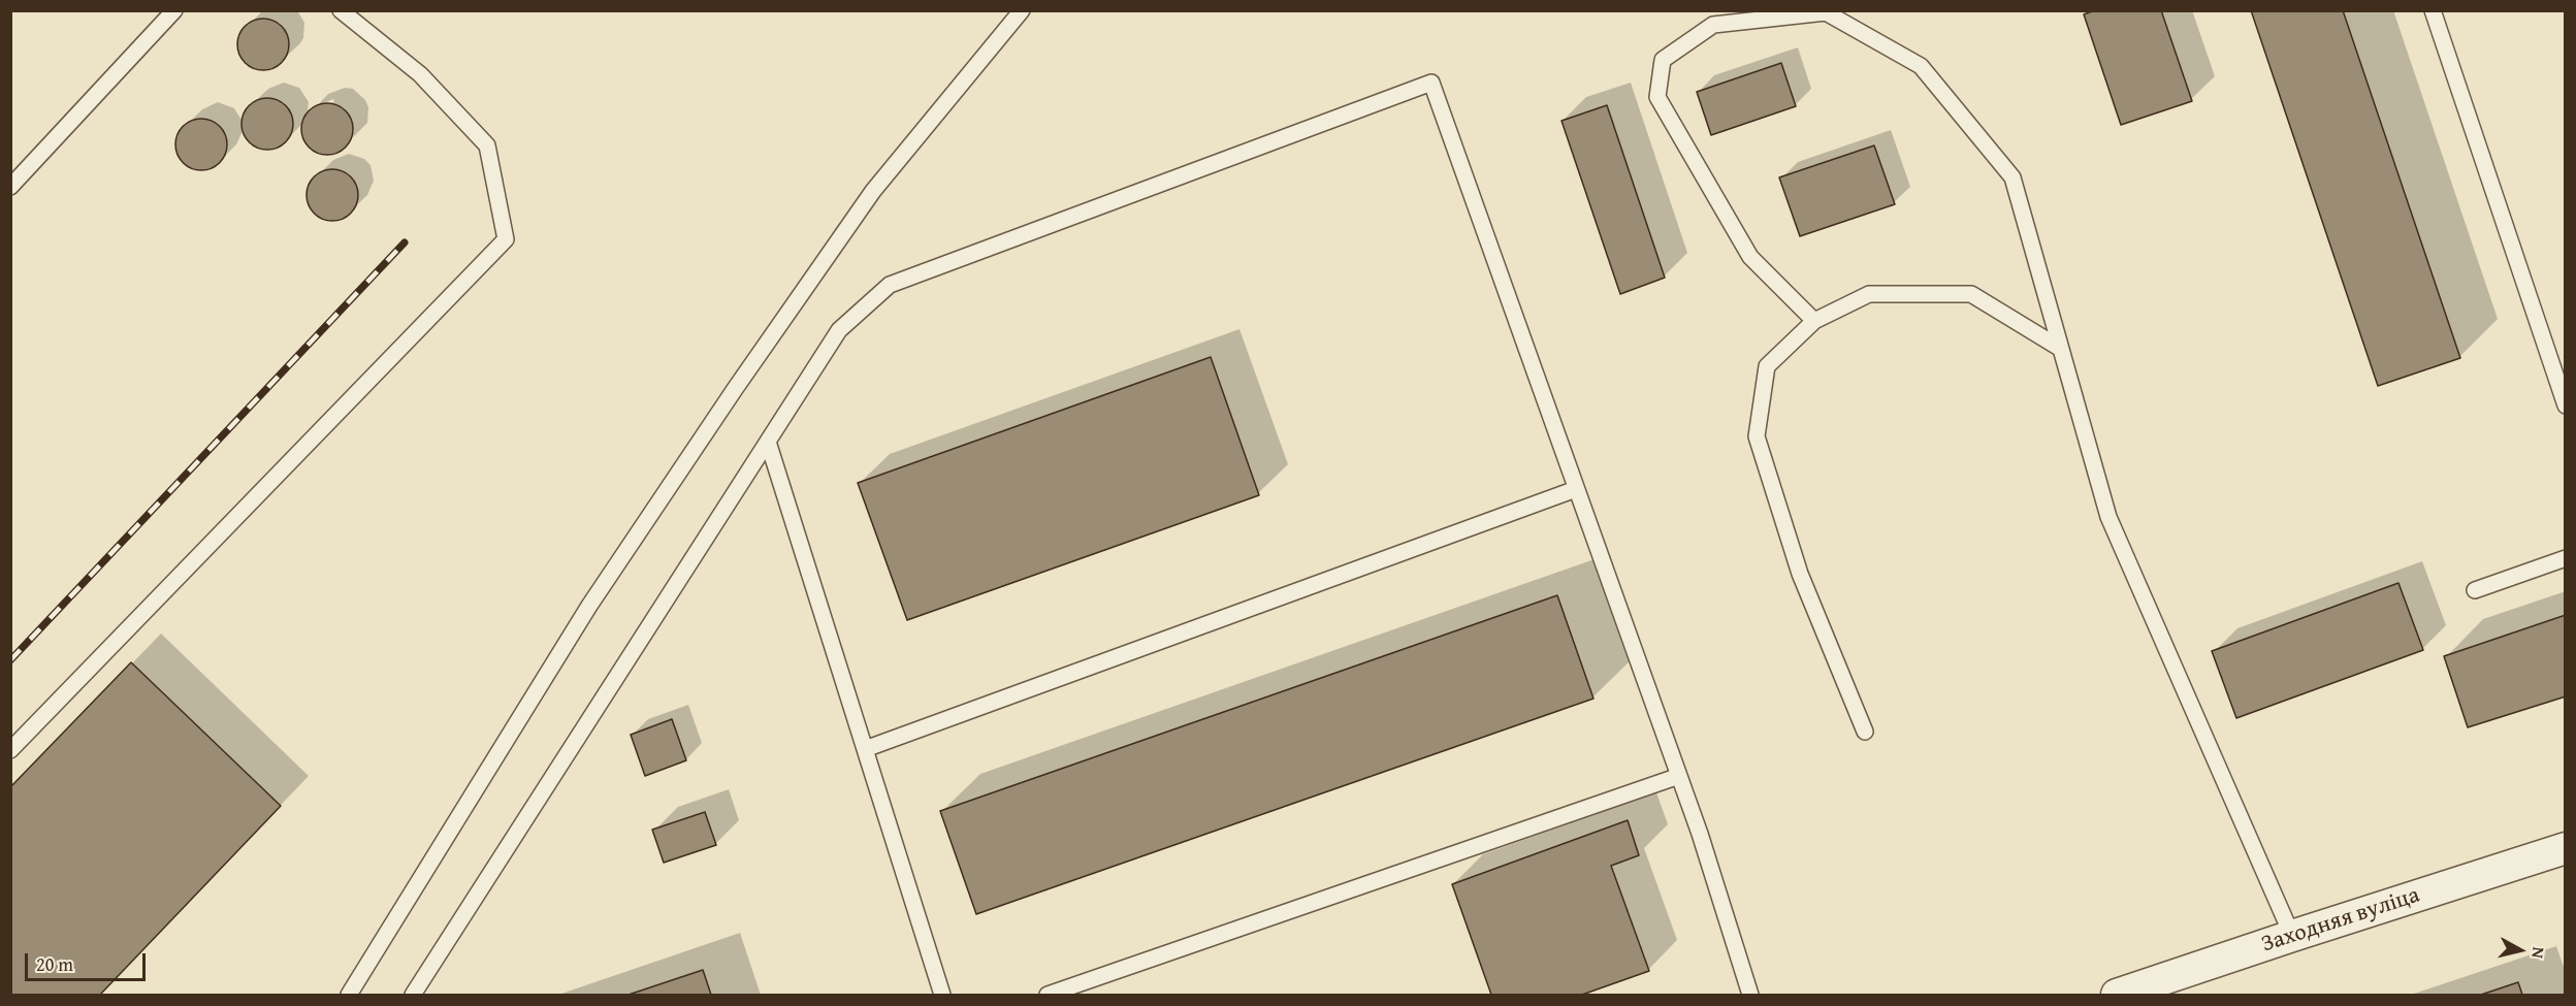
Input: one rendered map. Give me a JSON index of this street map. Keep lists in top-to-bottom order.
{
  "streets": {
    "street": ["Заходняя вуліца"]
  },
  "scale_bar": "20 m",
  "north": "right"
}
